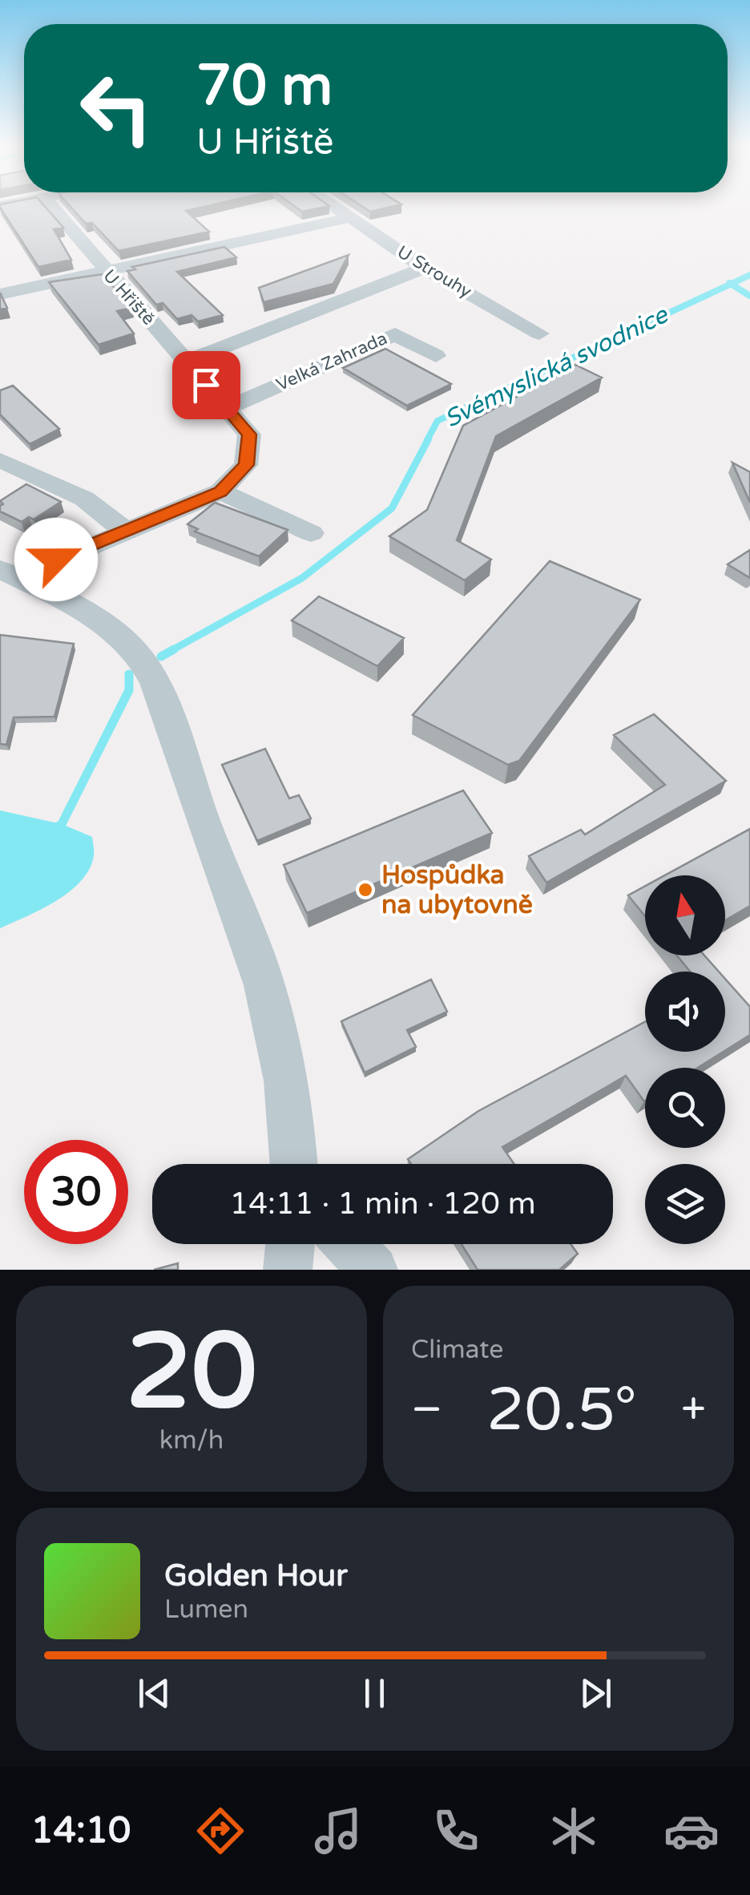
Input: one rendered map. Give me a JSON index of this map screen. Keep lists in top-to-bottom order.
{
  "streets": {
    "street": ["U Strouhy", "U Hřiště", "Velká Zahrada"]
  },
  "crossings": [
    ["U Hřiště", "Velká Zahrada"]
  ],
  "water": ["Svémyslická svodnice"],
  "places": ["Hospůdka na ubytovně"],
  "north": "top",
  "page": {
    "turn": ["70 m", "U Hřiště"],
    "limit": "30",
    "trip": "14:11 · 1 min · 120 m",
    "tile": [
      ["20", "km/h"],
      "Climate"
    ],
    "heat": ["−", "20.5°", "+"],
    "song": ["Golden Hour", "Lumen"],
    "tabs": "14:10"
  }
}
